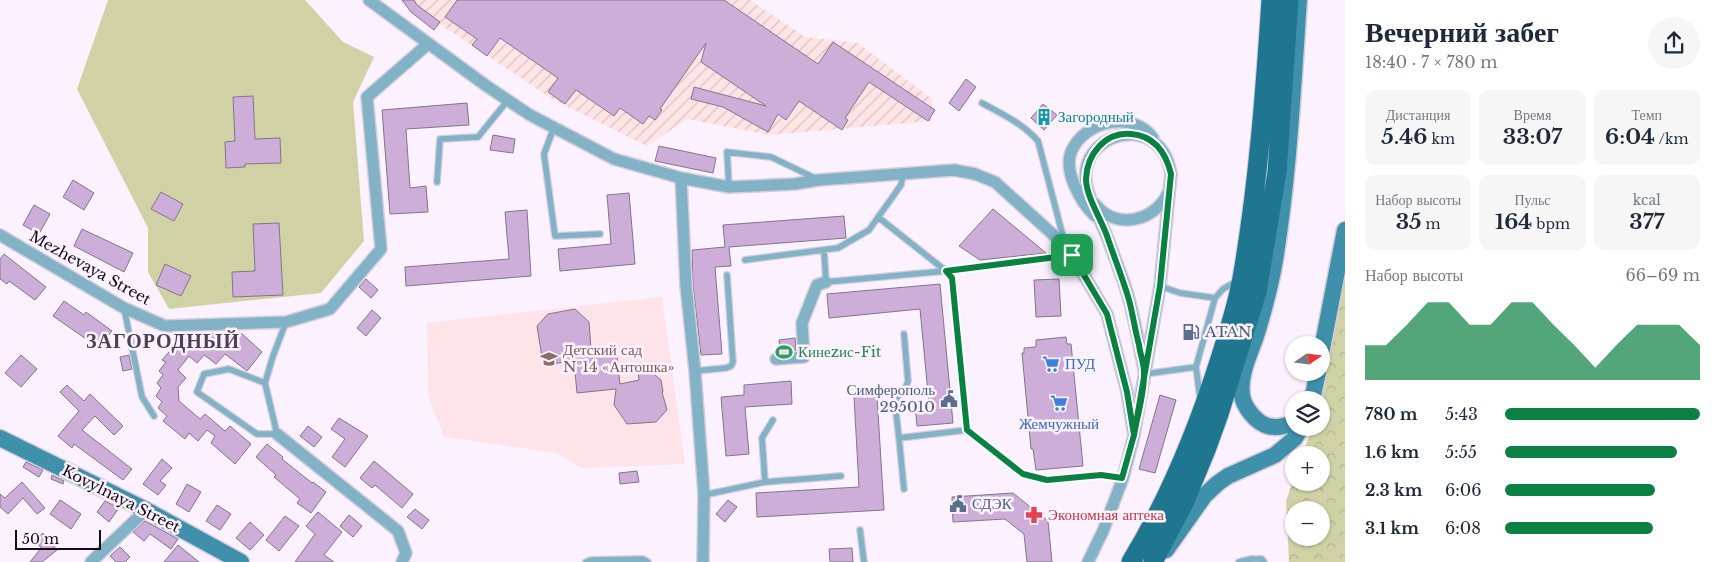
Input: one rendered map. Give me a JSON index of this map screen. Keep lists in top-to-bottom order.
{
  "streets": {
    "main road": ["Kovylnaya Street"],
    "street": ["Mezhevaya Street"]
  },
  "districts": ["ЗАГОРОДНЫЙ"],
  "places": {
    "building": ["Загородный"],
    "fuel station": ["ATAN"],
    "sports": ["Кинеzис-Fit"],
    "school or university": ["Детский сад №14 «Антошка»"],
    "supermarket": ["ПУД", "Жемчужный"],
    "public building": ["Симферополь 295010", "СДЭК"],
    "pharmacy": ["Экономная аптека"]
  },
  "scale_bar": "50 m",
  "north": "right",
  "page": {
    "heading": ["Вечерний забег", "18:40 · 7 × 780 m"],
    "stats": [
      ["Дистанция", "5.46 km"],
      ["Время", "33:07"],
      ["Темп", "6:04 /km"],
      ["Набор высоты", "35 m"],
      ["Пульс", "164 bpm"],
      ["kcal", "377"]
    ],
    "chart": ["Набор высоты", "66–69 m"],
    "map_buttons": ["+", "−"],
    "list": [
      {
        "name": "780 m",
        "note": "5:43"
      },
      {
        "name": "1.6 km",
        "note": "5:55"
      },
      {
        "name": "2.3 km",
        "note": "6:06"
      },
      {
        "name": "3.1 km",
        "note": "6:08"
      }
    ],
    "scale": "50 m"
  }
}
